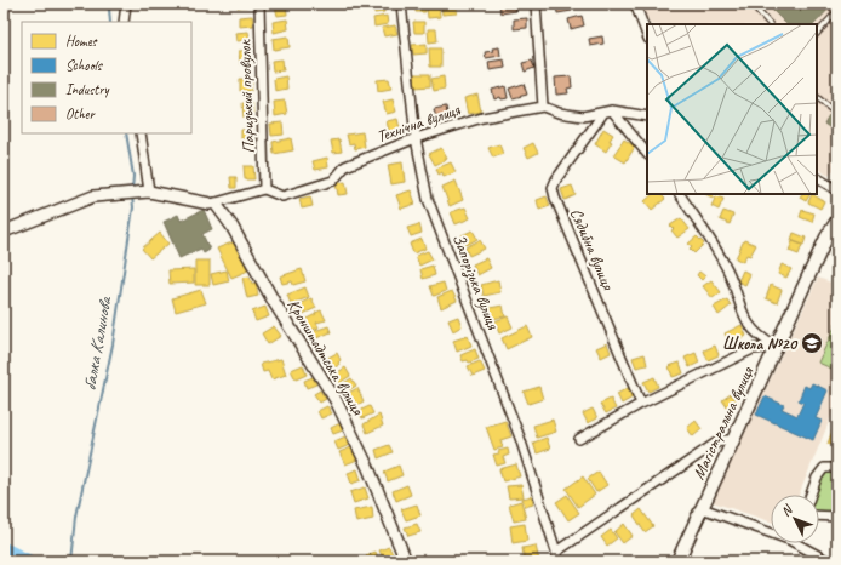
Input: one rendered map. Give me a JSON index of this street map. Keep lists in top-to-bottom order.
{
  "streets": {
    "main road": ["Магістральна вулиця"],
    "street": [
      "Паризький провулок",
      "Технічна вулиця",
      "Сядибна вулиця",
      "Запорізька вулиця",
      "Кронштадтська вулиця"
    ]
  },
  "crossings": [
    ["Паризький провулок", "Технічна вулиця"],
    ["Технічна вулиця", "Сядибна вулиця"],
    ["Технічна вулиця", "Запорізька вулиця"]
  ],
  "water": ["балка Калинова"],
  "places": {
    "school or university": ["Школа №20"]
  },
  "legend": [
    "Homes",
    "Schools",
    "Industry",
    "Other"
  ],
  "north": "top left"
}
